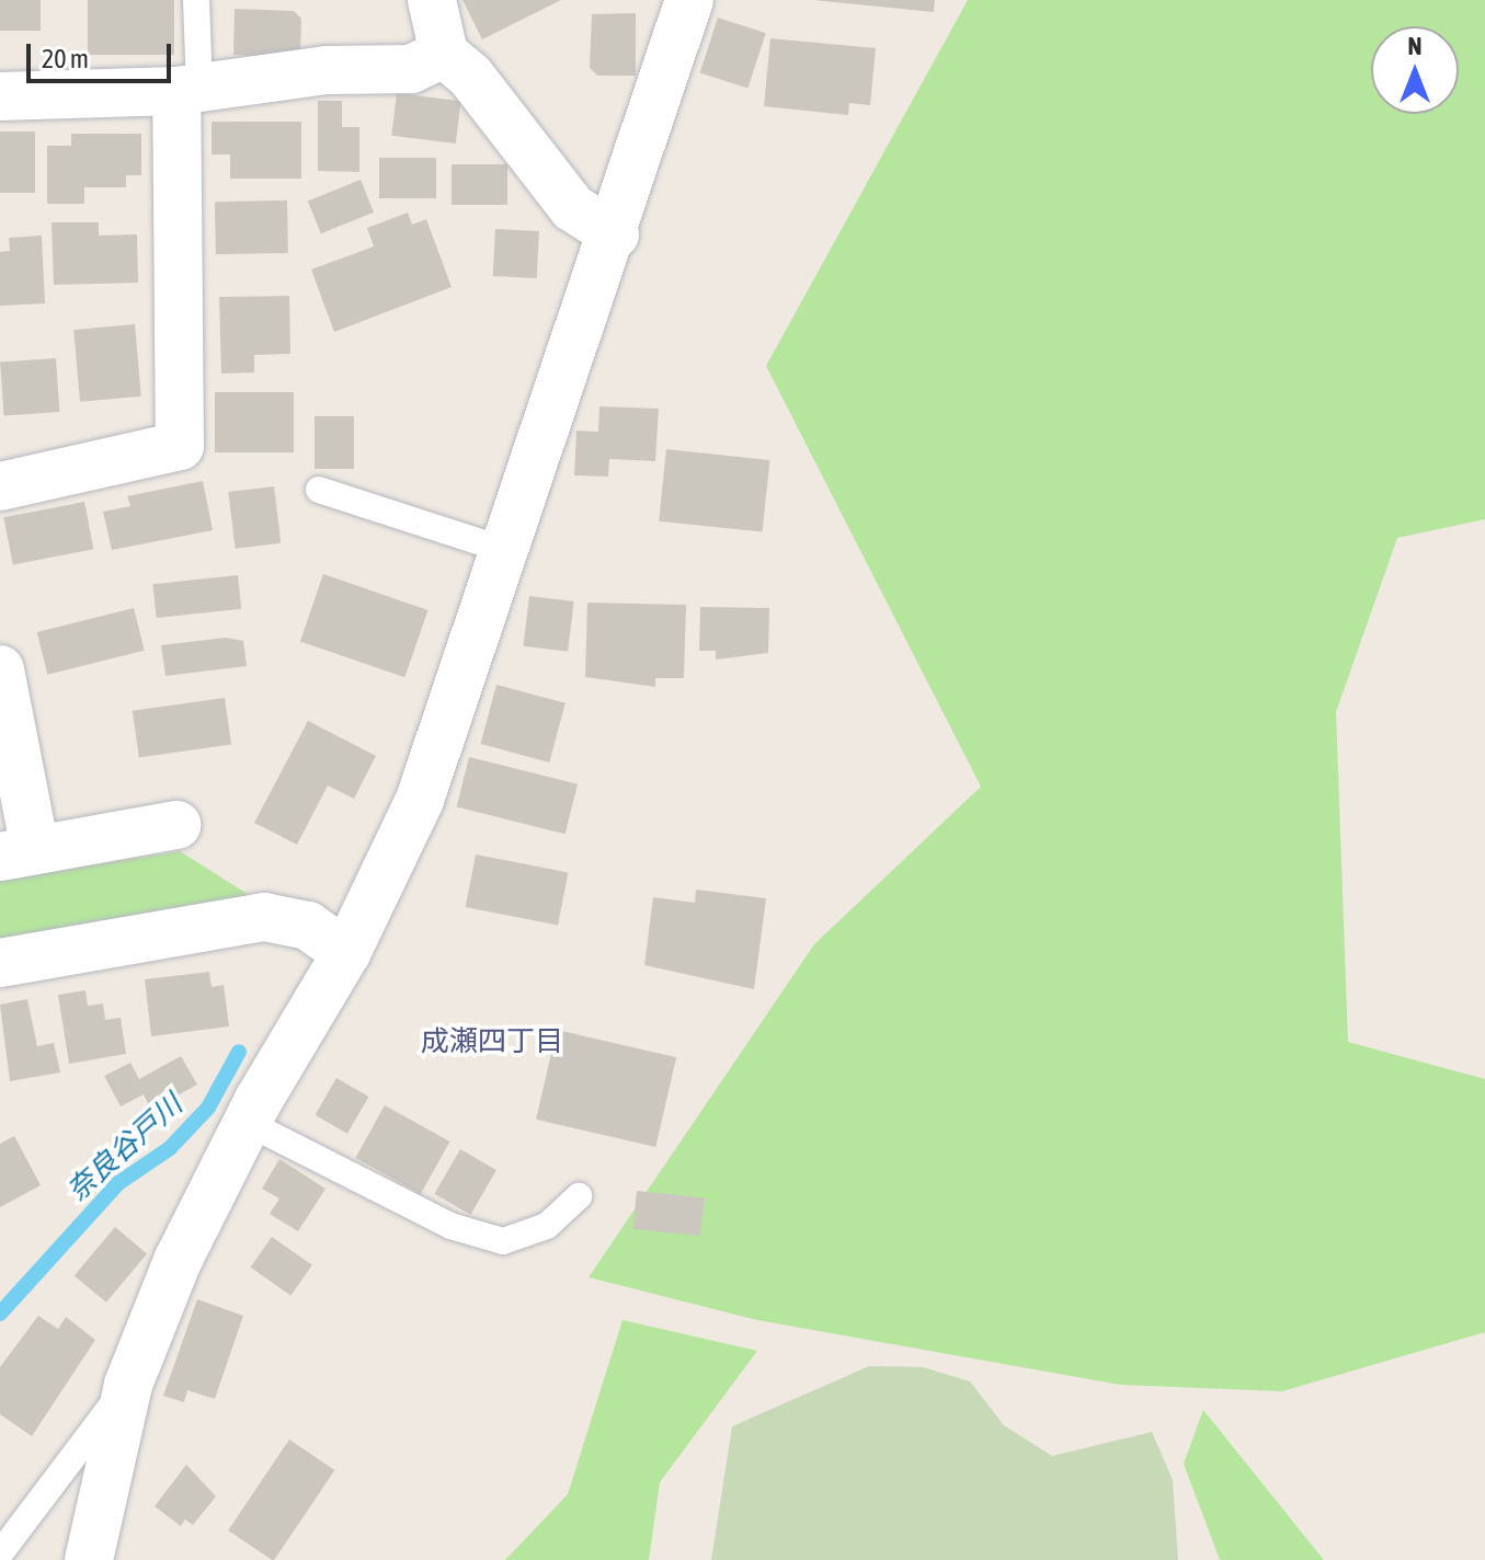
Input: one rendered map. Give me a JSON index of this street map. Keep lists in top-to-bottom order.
{
  "districts": ["成瀬四丁目"],
  "water": ["奈良谷戸川"],
  "scale_bar": "20 m",
  "north": "top"
}
